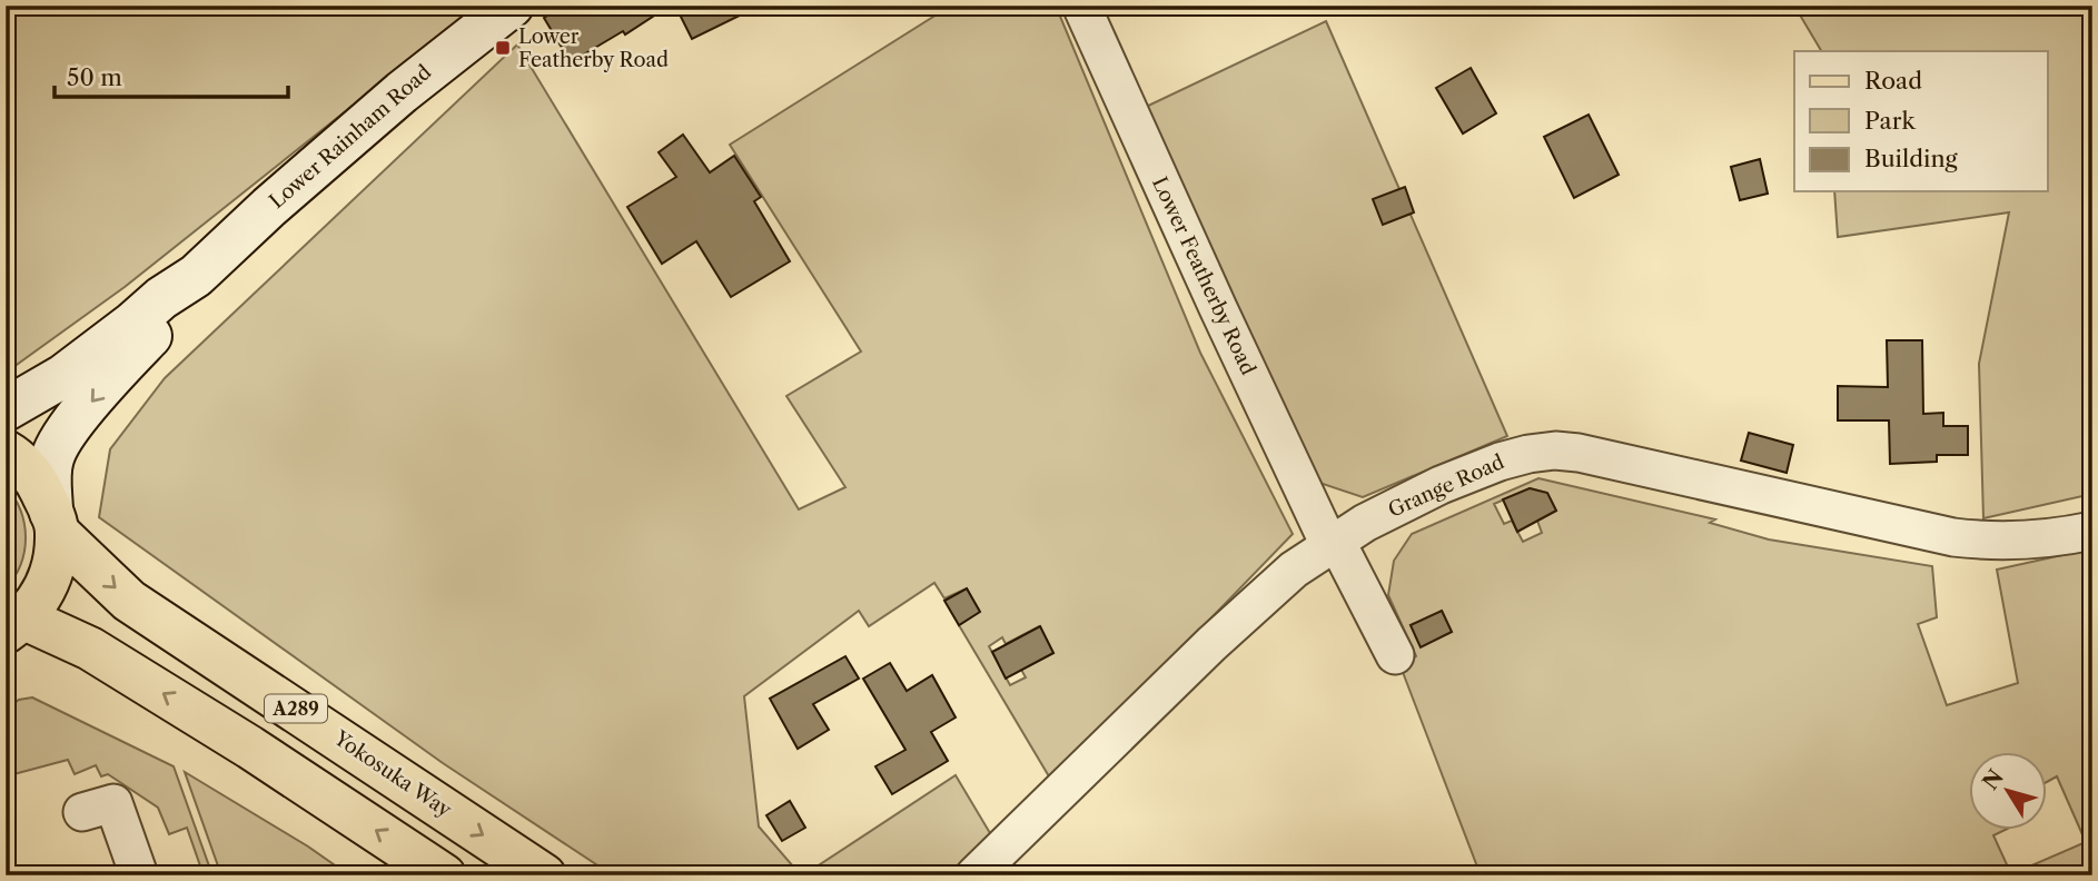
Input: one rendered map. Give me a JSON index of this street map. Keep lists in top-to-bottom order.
{
  "streets": {
    "main road": ["Lower Rainham Road", "A289", "Yokosuka Way"],
    "street": ["Lower Featherby Road", "Grange Road"]
  },
  "crossings": [
    ["Lower Rainham Road", "Yokosuka Way"],
    ["Lower Featherby Road", "Grange Road"]
  ],
  "places": {
    "transit": ["Lower Featherby Road"]
  },
  "legend": ["Road", "Park", "Building"],
  "scale_bar": "50 m",
  "north": "top left"
}
